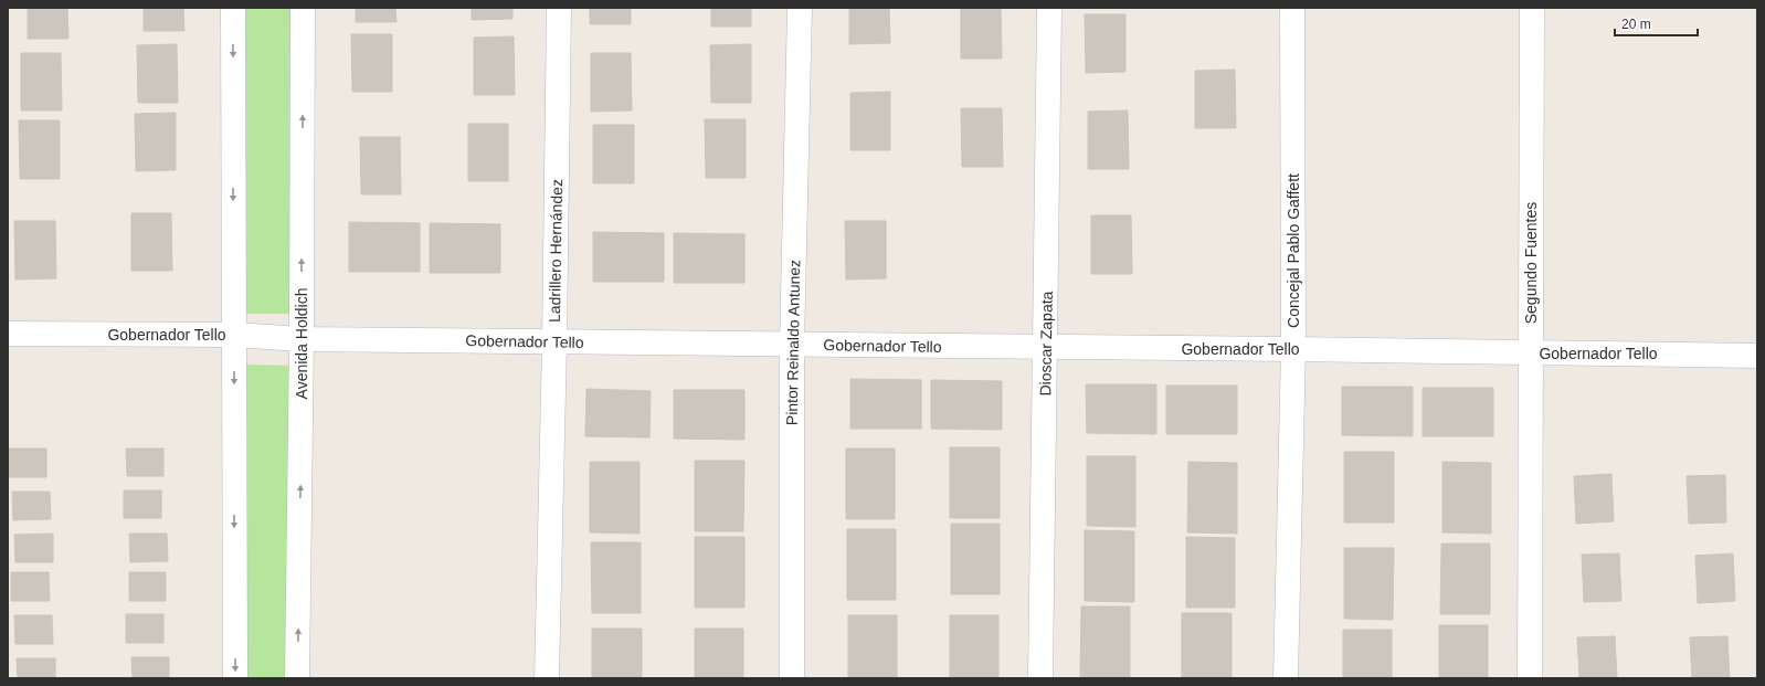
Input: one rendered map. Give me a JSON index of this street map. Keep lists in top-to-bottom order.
{
  "streets": {
    "street": [
      "Ladrillero Hernández",
      "Concejal Pablo Gaffett",
      "Segundo Fuentes",
      "Gobernador Tello",
      "Pintor Reinaldo Antunez",
      "Avenida Holdich",
      "Dioscar Zapata"
    ]
  },
  "crossings": [
    ["Ladrillero Hernández", "Gobernador Tello"],
    ["Concejal Pablo Gaffett", "Gobernador Tello"],
    ["Segundo Fuentes", "Gobernador Tello"],
    ["Gobernador Tello", "Pintor Reinaldo Antunez"],
    ["Gobernador Tello", "Avenida Holdich"],
    ["Gobernador Tello", "Dioscar Zapata"]
  ],
  "scale_bar": "20 m"
}
